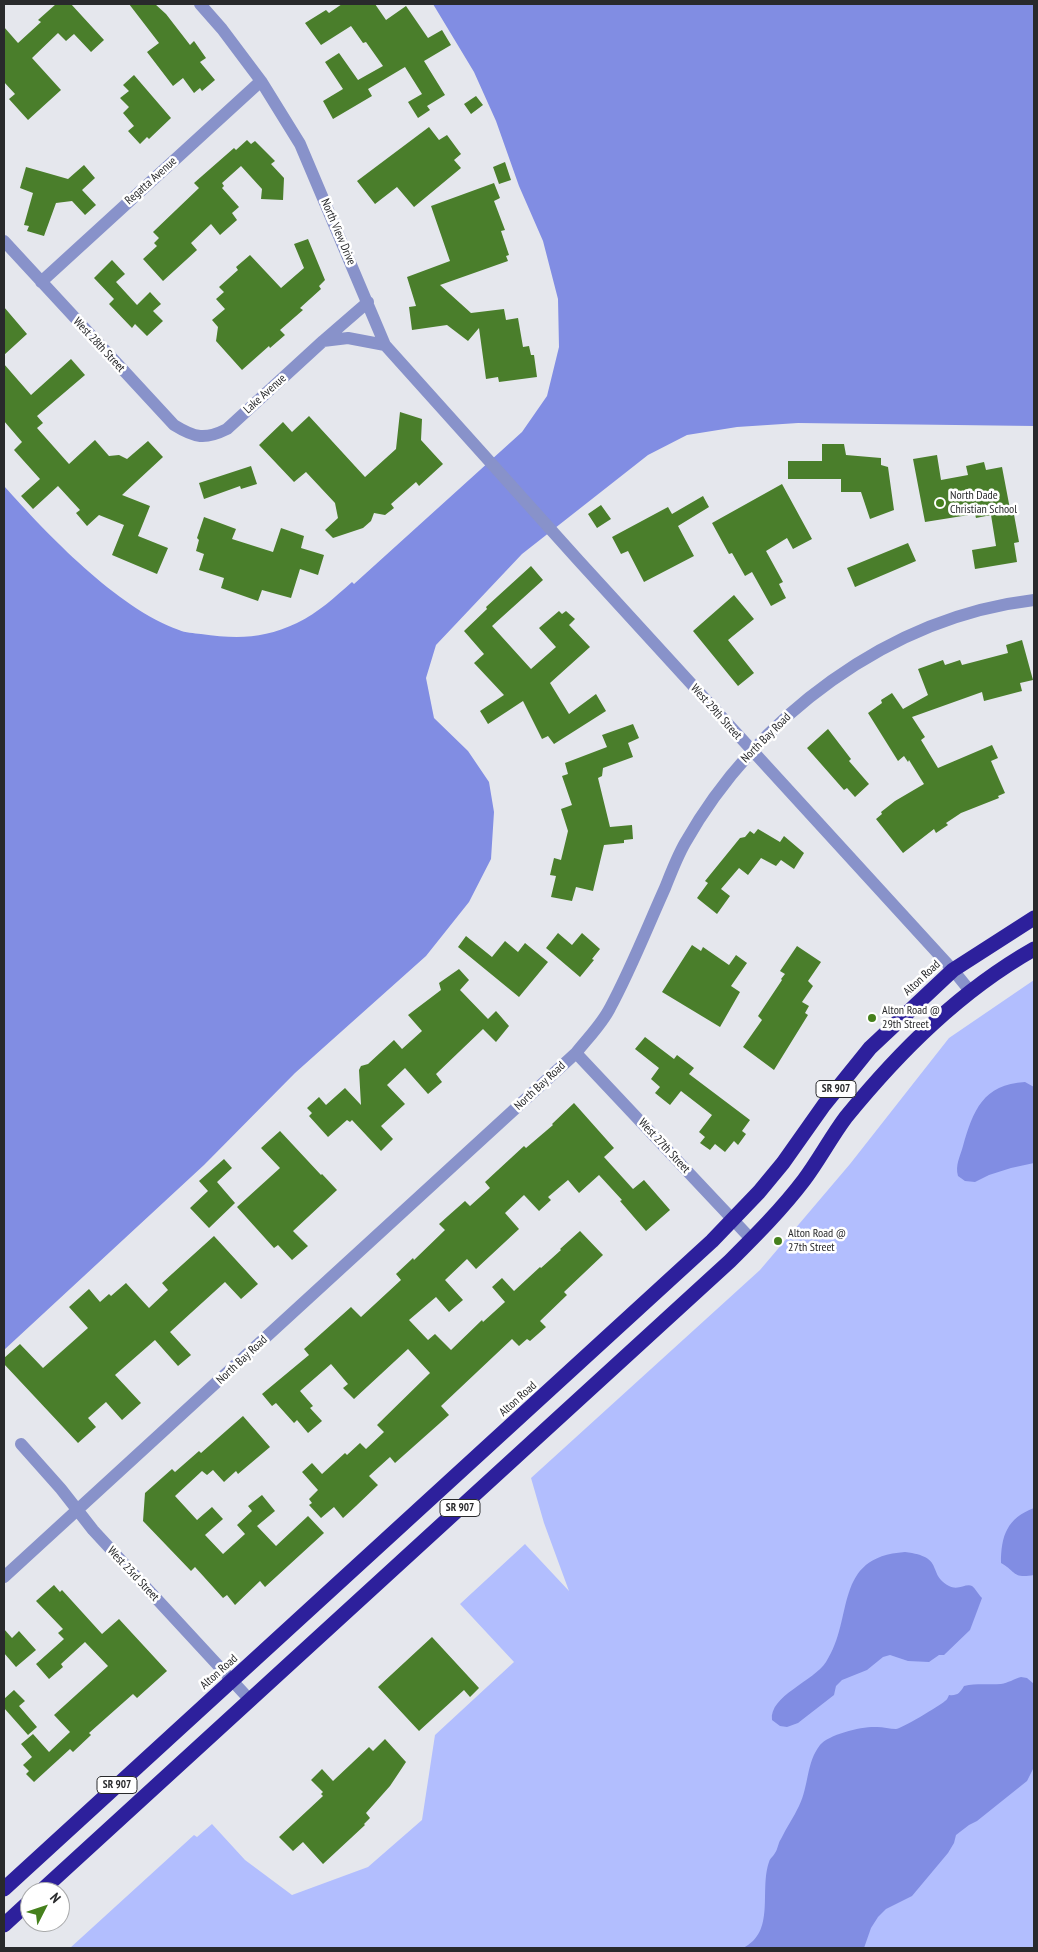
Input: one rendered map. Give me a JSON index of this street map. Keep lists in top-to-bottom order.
{
  "streets": {
    "highway": ["Alton Road", "SR 907"],
    "street": [
      "Regatta Avenue",
      "North View Drive",
      "West 28th Street",
      "Lake Avenue",
      "West 29th Street",
      "North Bay Road",
      "West 27th Street",
      "West 23rd Street"
    ]
  },
  "crossings": [
    ["Regatta Avenue", "North View Drive"],
    ["Regatta Avenue", "West 28th Street"],
    ["North View Drive", "Lake Avenue"],
    ["North View Drive", "West 29th Street"],
    ["West 28th Street", "Lake Avenue"],
    ["West 29th Street", "North Bay Road"],
    ["West 29th Street", "Alton Road"],
    ["West 29th Street", "SR 907"],
    ["North Bay Road", "West 27th Street"],
    ["North Bay Road", "West 23rd Street"],
    ["Alton Road", "West 27th Street"],
    ["Alton Road", "West 23rd Street"],
    ["SR 907", "West 27th Street"],
    ["SR 907", "West 23rd Street"]
  ],
  "places": ["North Dade Christian School", "Alton Road @ 29th Street", "Alton Road @ 27th Street"],
  "north": "top right"
}
